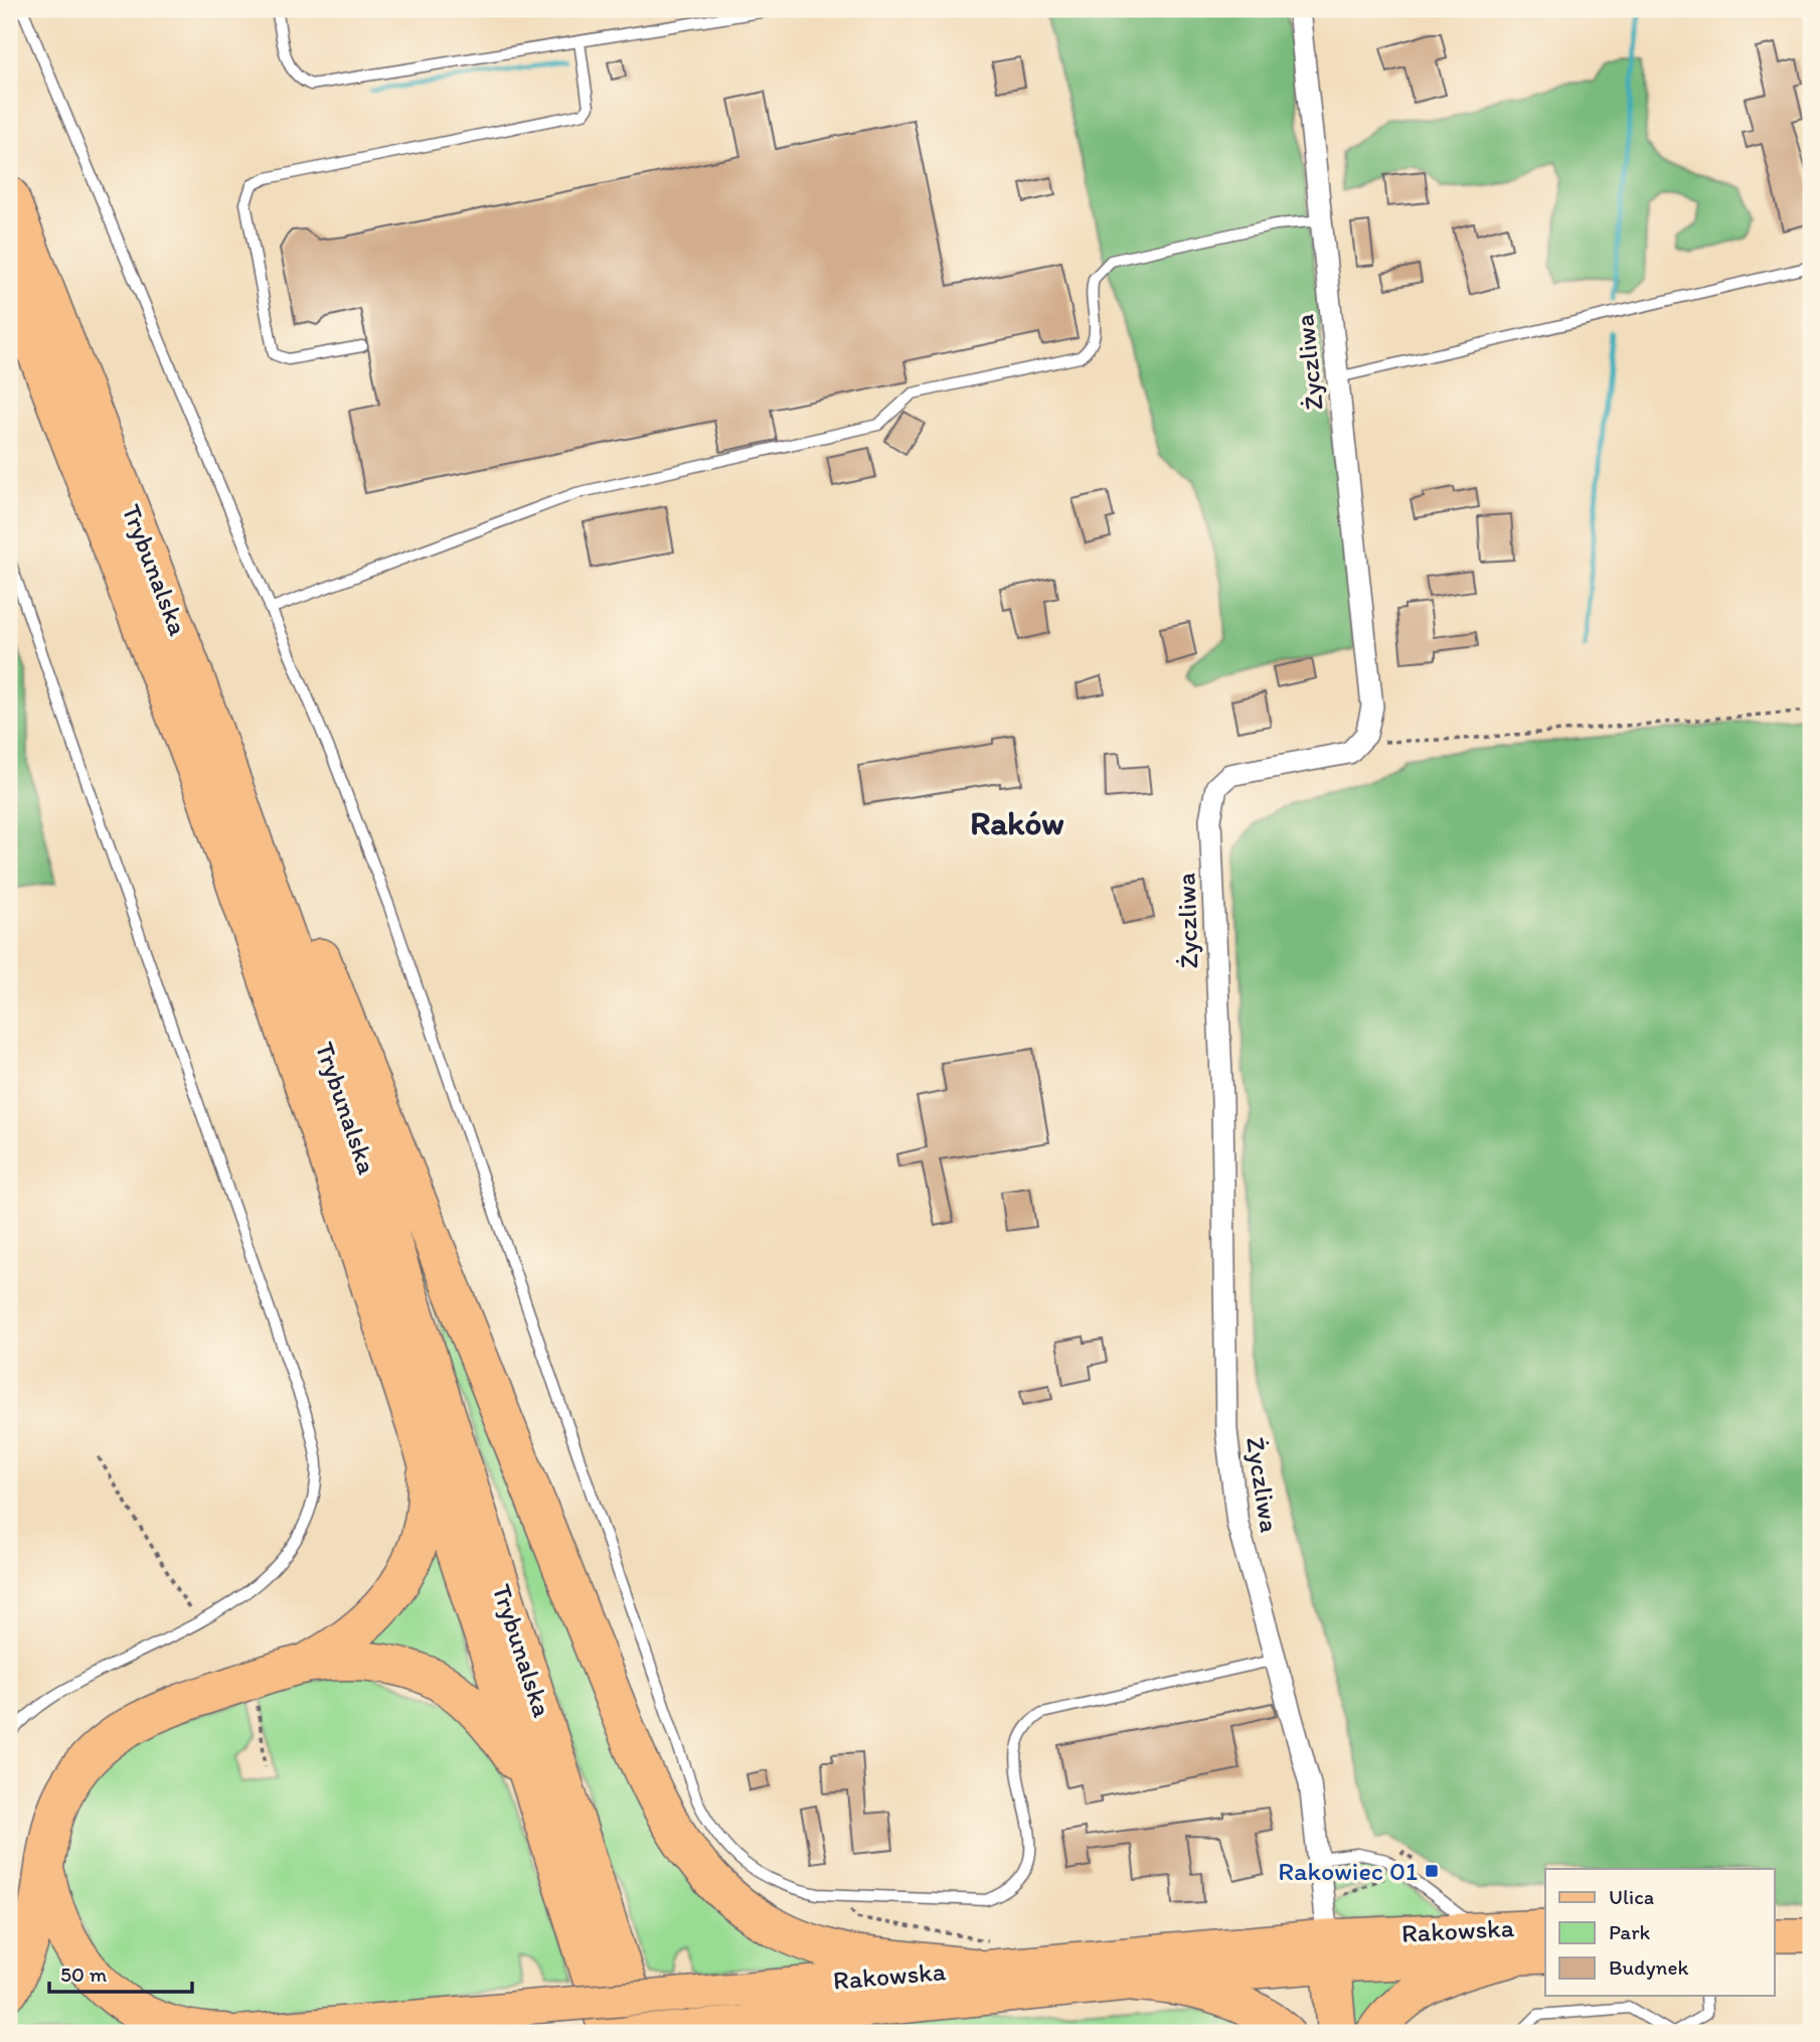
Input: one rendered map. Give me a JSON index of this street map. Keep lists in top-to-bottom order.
{
  "streets": {
    "highway": ["Trybunalska"],
    "main road": ["Rakowska"],
    "street": ["Życzliwa"]
  },
  "crossings": [
    ["Życzliwa", "Rakowska"]
  ],
  "districts": ["Raków"],
  "places": {
    "transit": ["Rakowiec 01"]
  },
  "legend": ["Ulica", "Park", "Budynek"],
  "scale_bar": "50 m"
}
